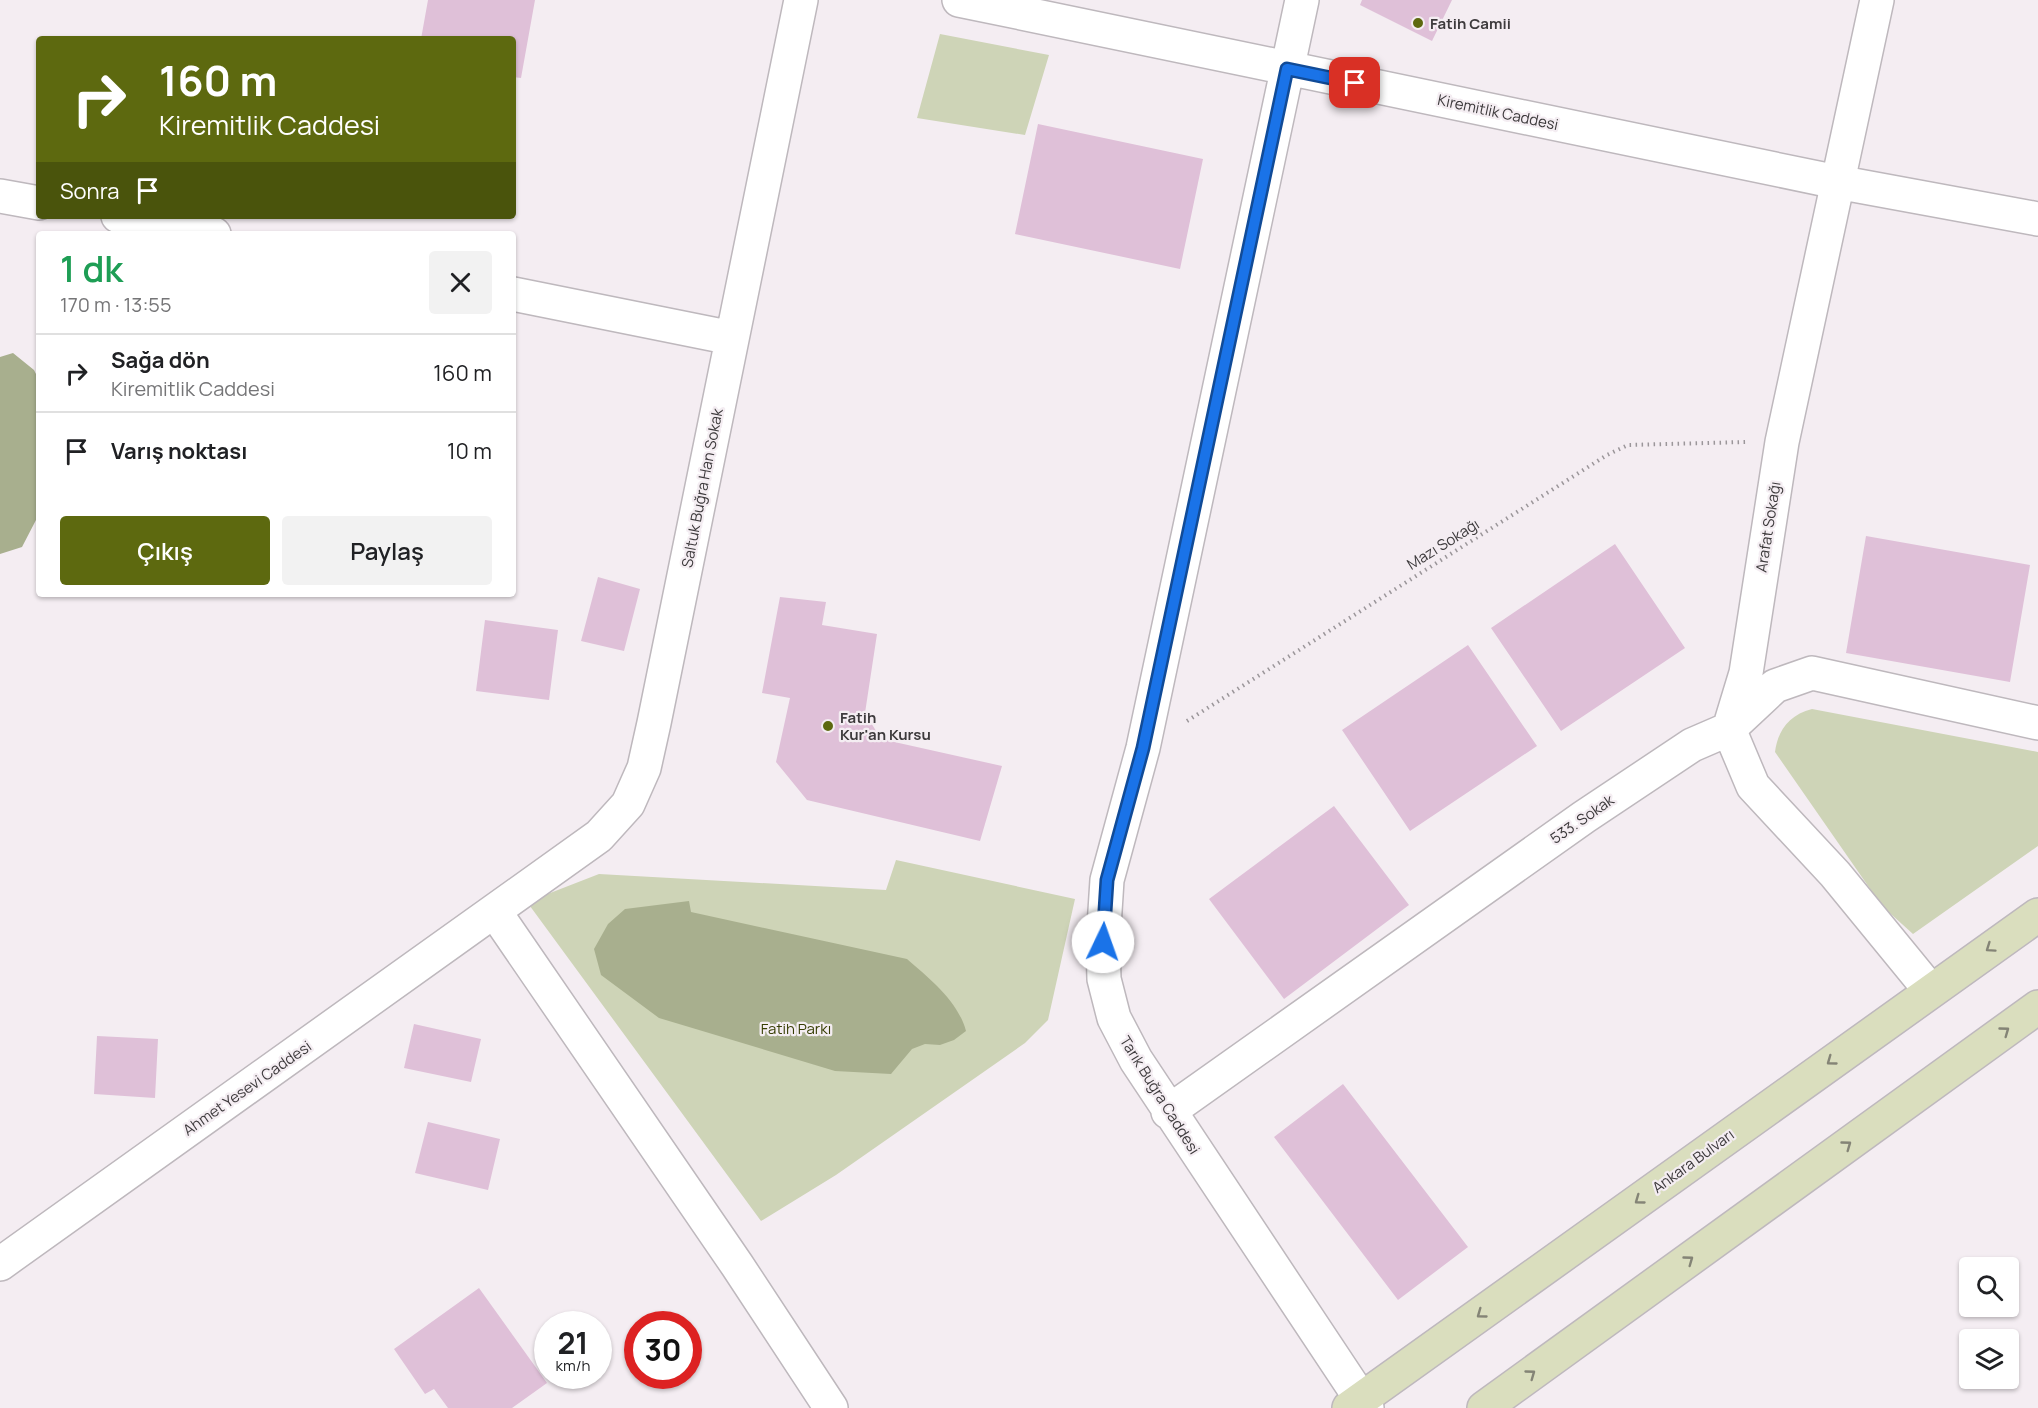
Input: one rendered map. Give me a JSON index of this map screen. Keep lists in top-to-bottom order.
{
  "streets": {
    "main road": ["Ankara Bulvarı"],
    "street": [
      "Kiremitlik Caddesi",
      "Saltuk Buğra Han Sokak",
      "Arafat Sokağı",
      "533. Sokak",
      "Ahmet Yesevi Caddesi",
      "Tarık Buğra Caddesi"
    ],
    "path": ["Mazı Sokağı"]
  },
  "crossings": [
    ["Kiremitlik Caddesi", "Arafat Sokağı"],
    ["Kiremitlik Caddesi", "Tarık Buğra Caddesi"],
    ["Saltuk Buğra Han Sokak", "Ahmet Yesevi Caddesi"],
    ["Arafat Sokağı", "Mazı Sokağı"],
    ["Arafat Sokağı", "533. Sokak"],
    ["Mazı Sokağı", "Tarık Buğra Caddesi"],
    ["533. Sokak", "Tarık Buğra Caddesi"],
    ["Tarık Buğra Caddesi", "Ankara Bulvarı"]
  ],
  "parks": ["Fatih Parkı"],
  "places": ["Fatih Camii", "Fatih Kur'an Kursu"],
  "page": {
    "turn": ["160 m", "Kiremitlik Caddesi"],
    "then": "Sonra",
    "heading": ["1 dk", "170 m · 13:55"],
    "list": [
      {
        "name": "Sağa dön",
        "note": "Kiremitlik Caddesi",
        "value": "160 m"
      },
      {
        "name": "Varış noktası",
        "value": "10 m"
      }
    ],
    "buttons": ["Çıkış", "Paylaş"],
    "speed": "21 km/h",
    "limit": "30"
  }
}
